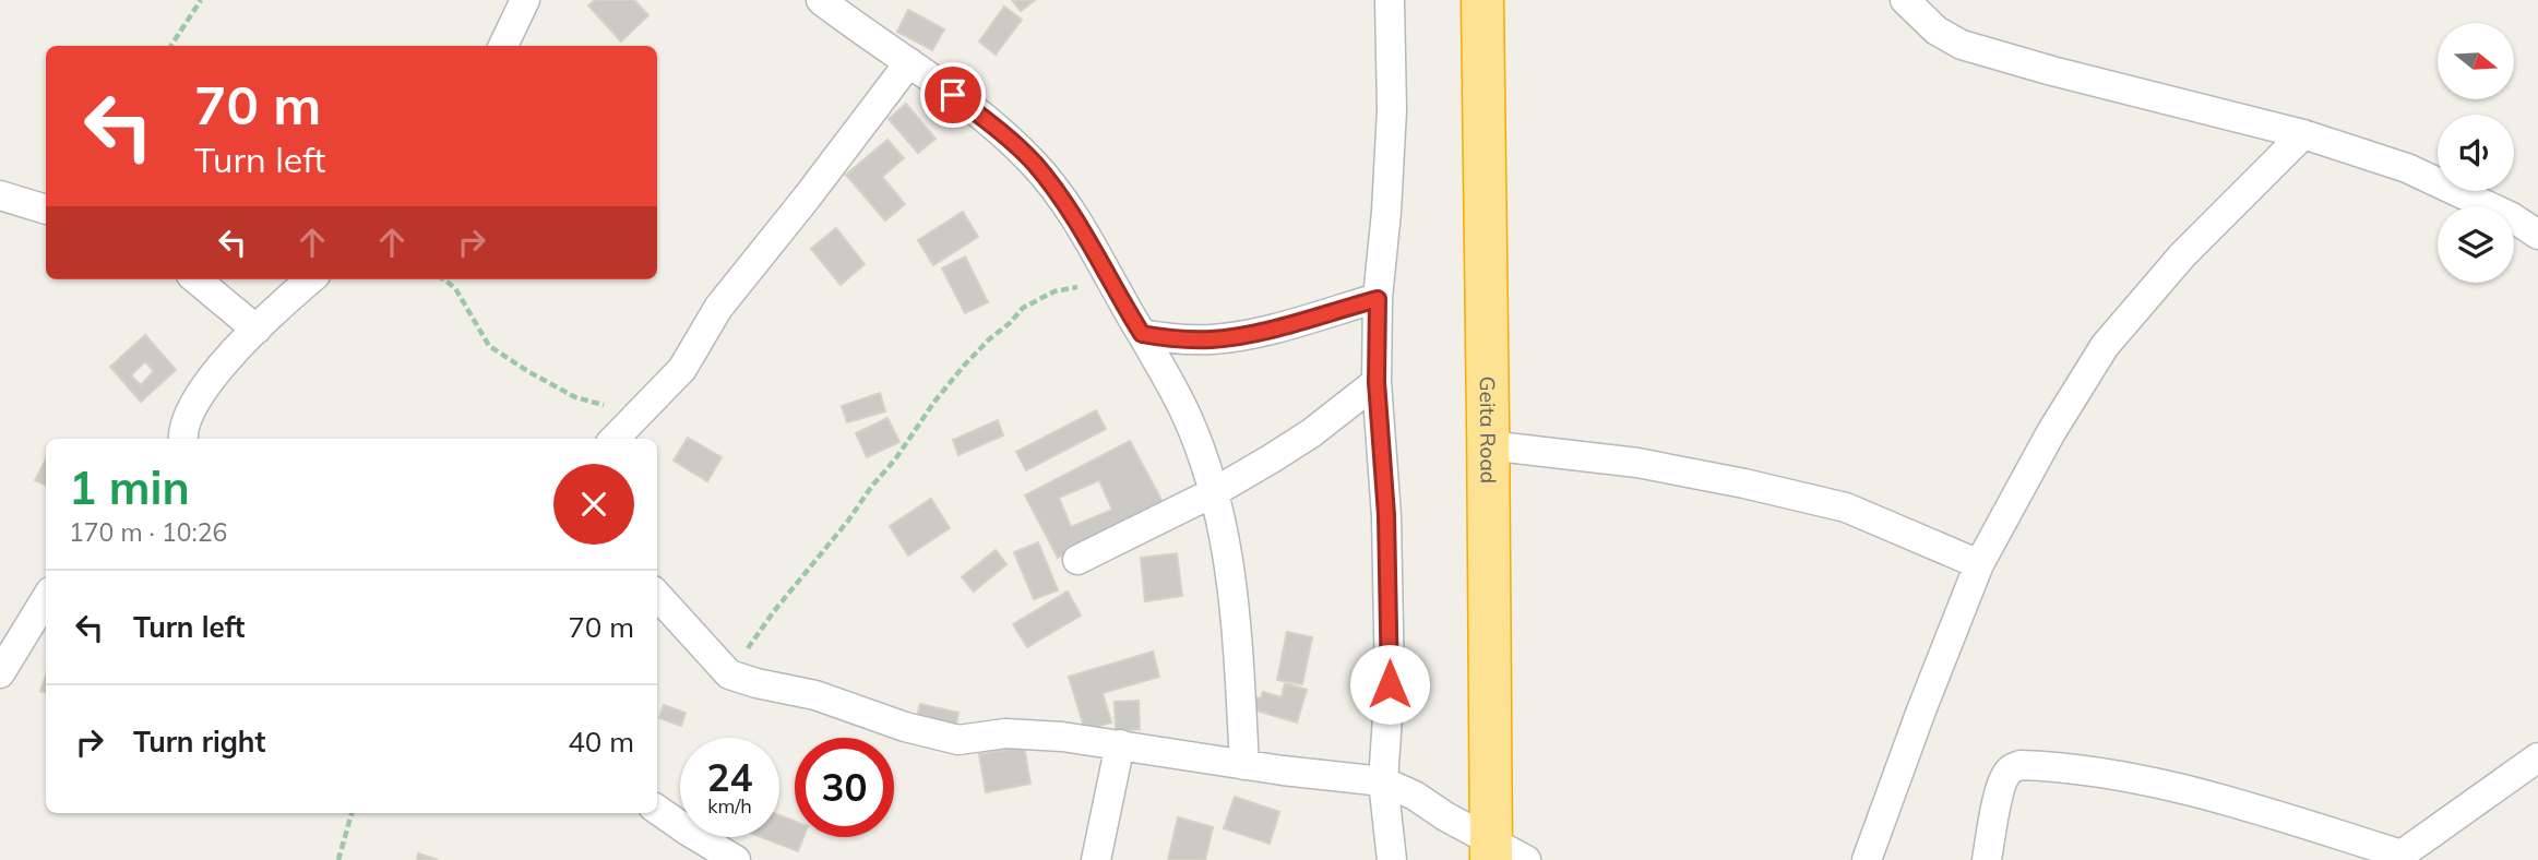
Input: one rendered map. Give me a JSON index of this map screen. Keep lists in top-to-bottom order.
{
  "streets": {
    "highway": ["Geita Road"]
  },
  "north": "right",
  "page": {
    "turn": ["70 m", "Turn left"],
    "heading": ["1 min", "170 m · 10:26"],
    "list": [
      {
        "name": "Turn left",
        "value": "70 m"
      },
      {
        "name": "Turn right",
        "value": "40 m"
      }
    ],
    "speed": "24 km/h",
    "limit": "30"
  }
}
